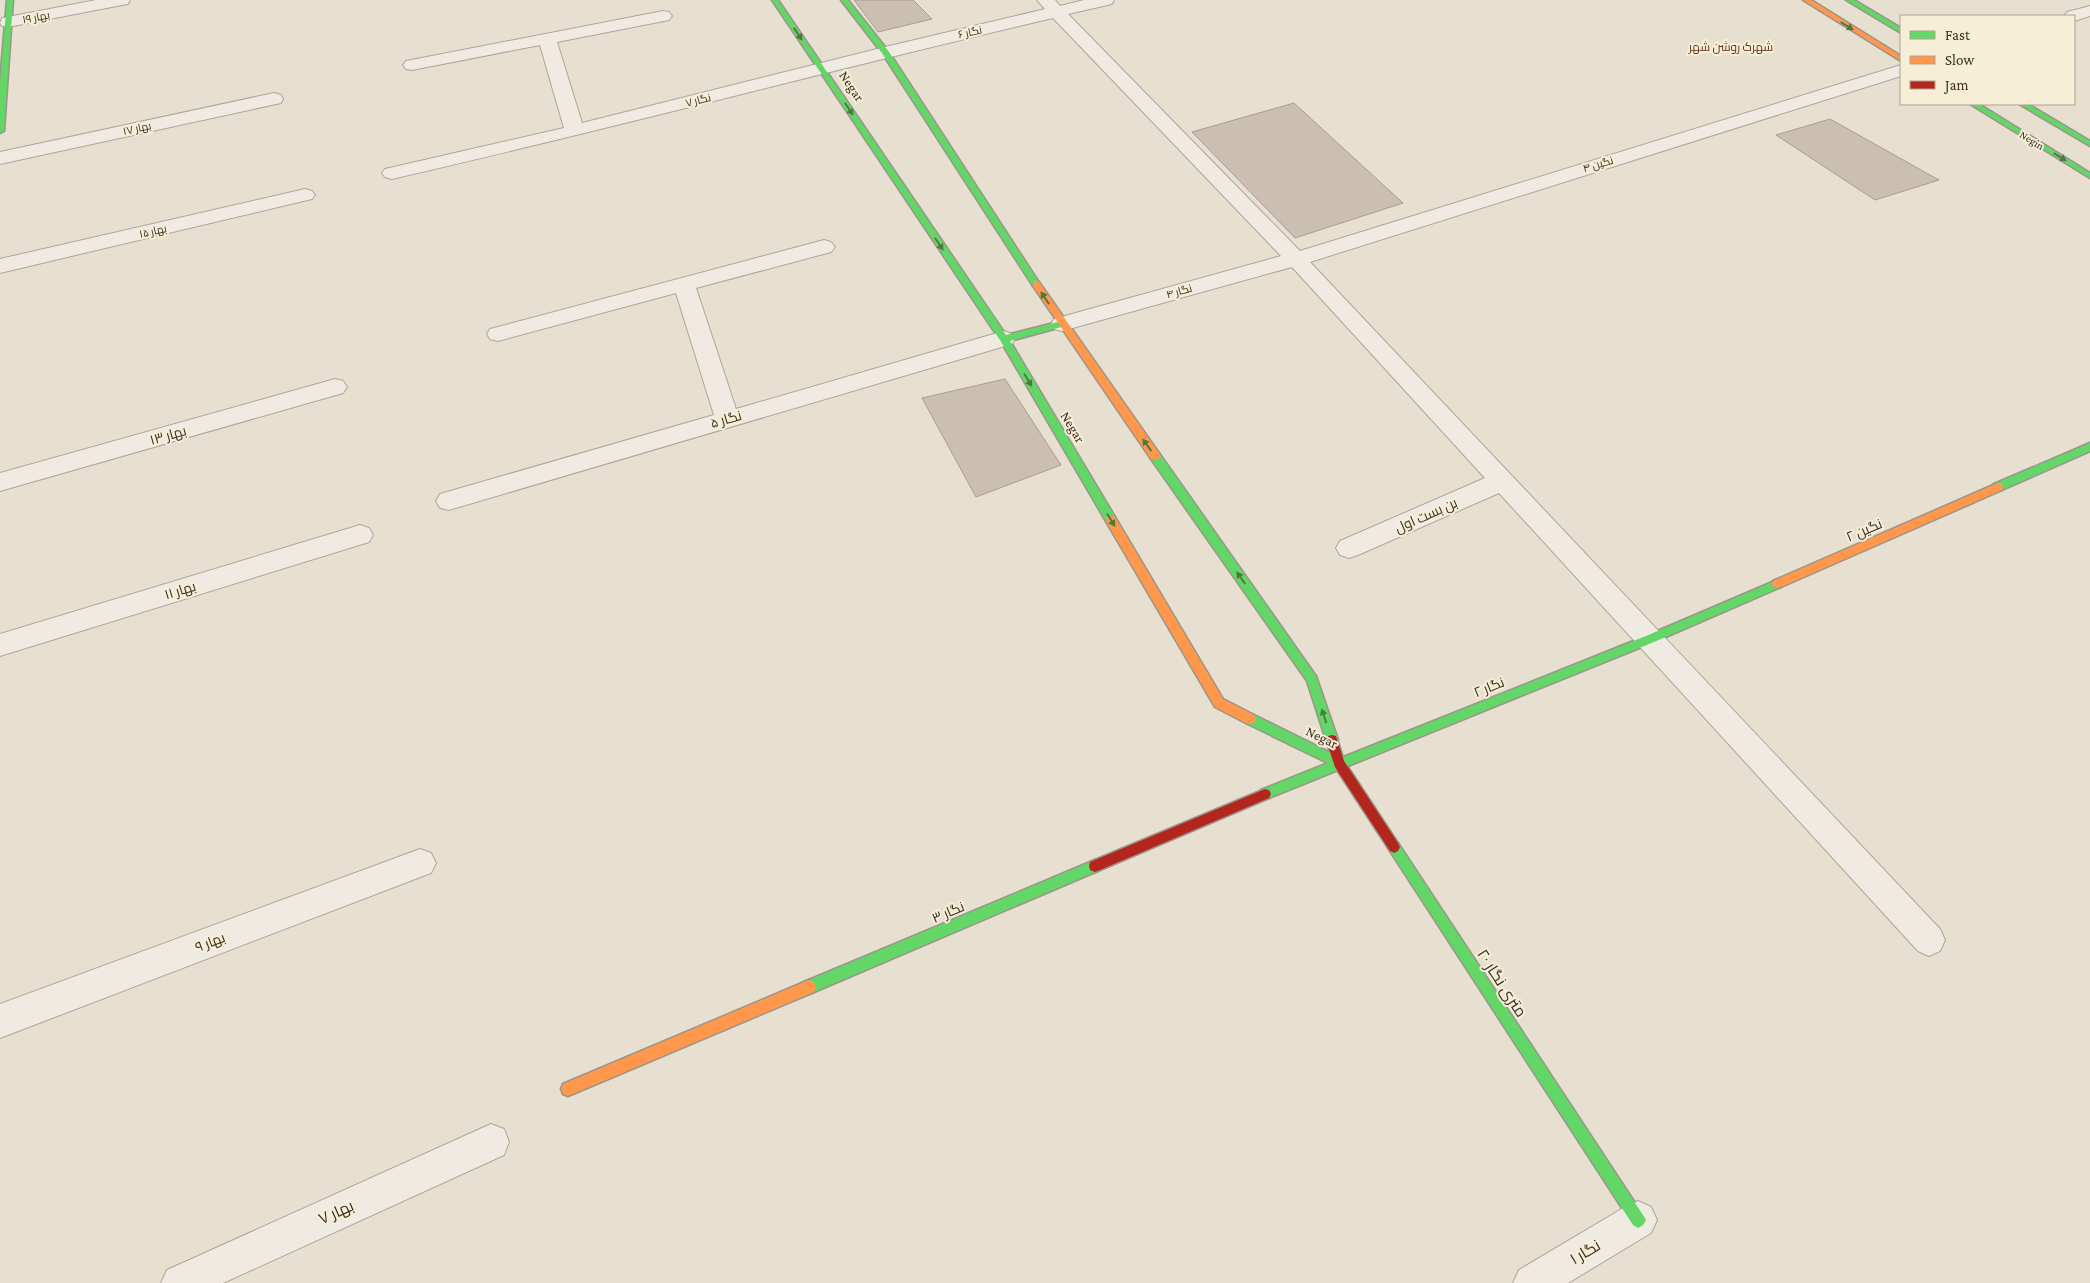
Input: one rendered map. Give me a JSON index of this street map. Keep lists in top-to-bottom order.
{
  "streets": {
    "street": [
      "بهار ۱۹",
      "نگار ۶",
      "Negar",
      "نگار ۷",
      "بهار ۱۷",
      "Negin",
      "نگین ۴",
      "بهار ۱۵",
      "نگار ۴",
      "نگار ۵",
      "بهار ۱۳",
      "بن بست اول",
      "نگین ۲",
      "بهار ۱۱",
      "نگار ۲",
      "نگار ۳",
      "بهار ۹",
      "۲۰ متری نگار",
      "بهار ۷",
      "نگار ۱"
    ]
  },
  "crossings": [
    ["نگار ۶", "Negar"],
    ["نگار ۶", "نگار ۷"],
    ["Negar", "نگار ۷"],
    ["Negar", "نگار ۴"],
    ["Negar", "نگار ۵"],
    ["Negar", "نگار ۲"],
    ["Negar", "نگار ۳"],
    ["Negar", "۲۰ متری نگار"],
    ["نگین ۴", "نگار ۴"],
    ["نگین ۲", "نگار ۲"],
    ["نگار ۲", "نگار ۳"],
    ["نگار ۲", "۲۰ متری نگار"],
    ["نگار ۳", "۲۰ متری نگار"],
    ["۲۰ متری نگار", "نگار ۱"]
  ],
  "districts": ["شهرک روشن شهر"],
  "legend": ["Fast", "Slow", "Jam"]
}
